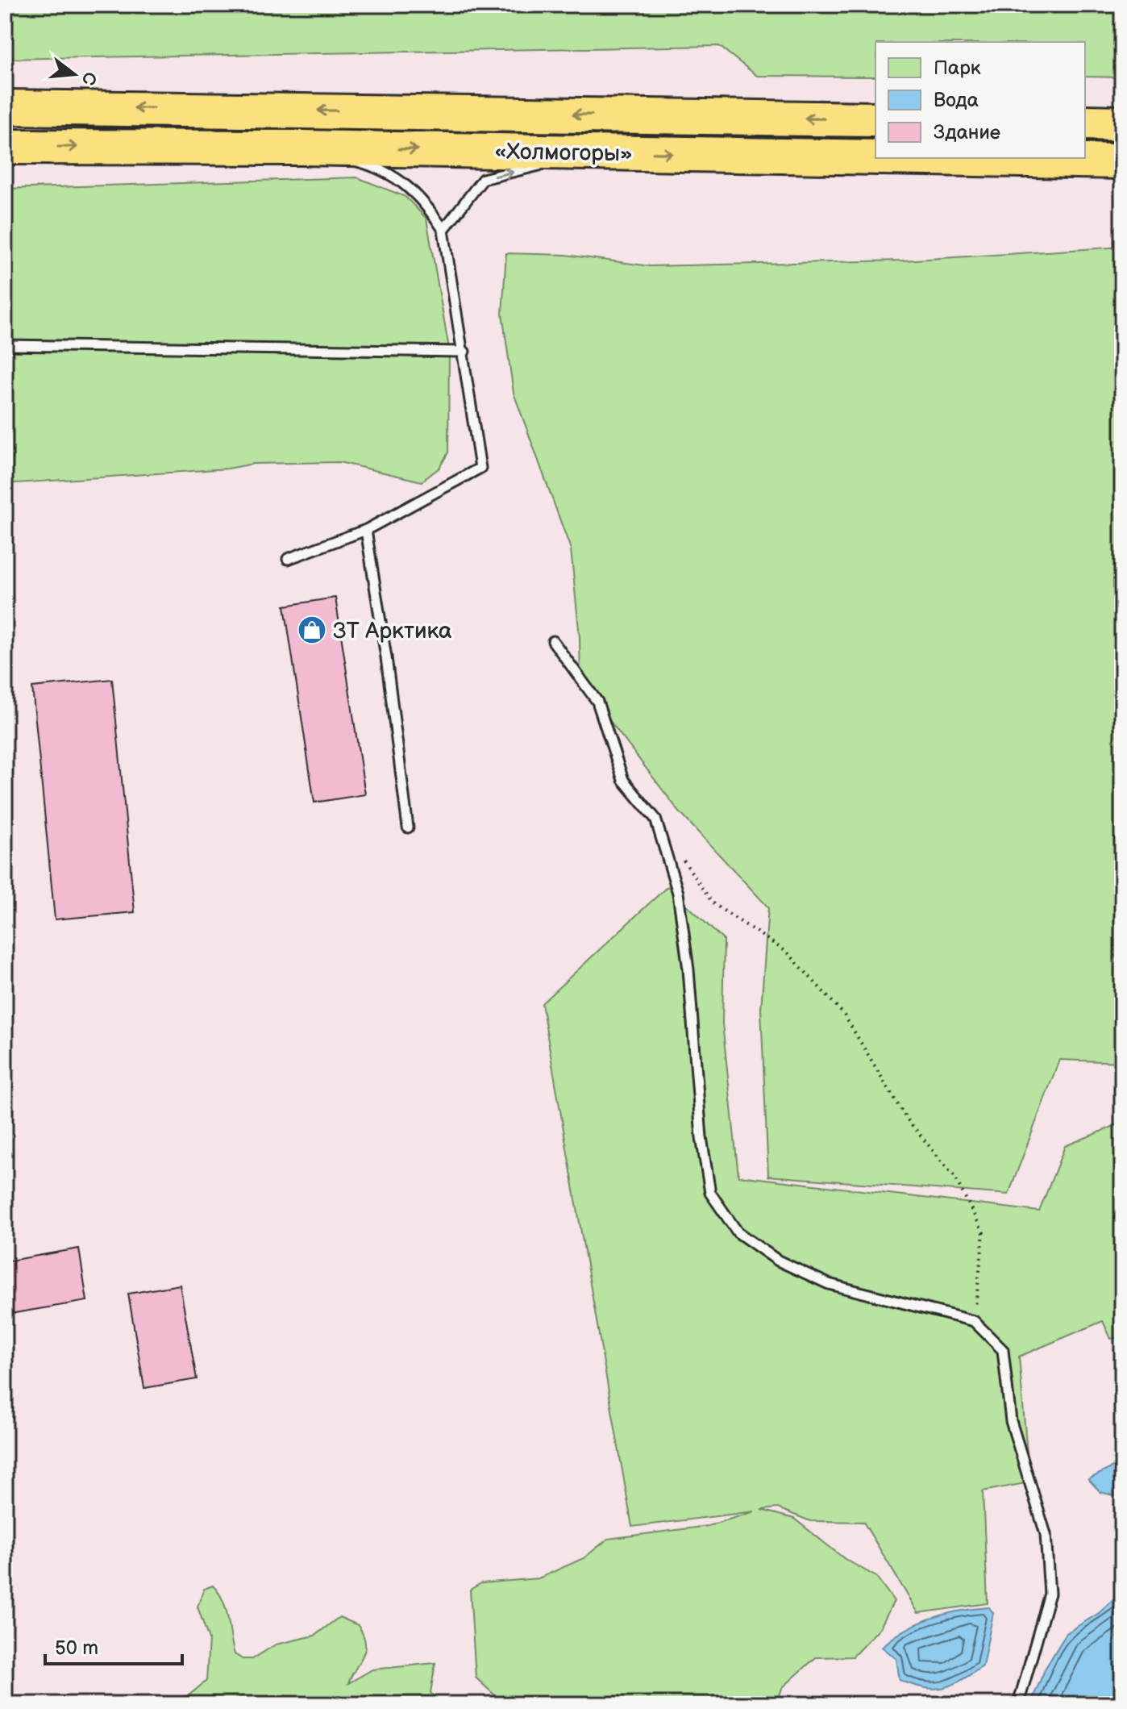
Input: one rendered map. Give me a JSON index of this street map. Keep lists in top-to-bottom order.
{
  "streets": {
    "highway": ["«Холмогоры»"]
  },
  "places": {
    "shop": ["ЗТ Арктика"]
  },
  "legend": ["Парк", "Вода", "Здание"],
  "scale_bar": "50 m",
  "north": "right"
}
